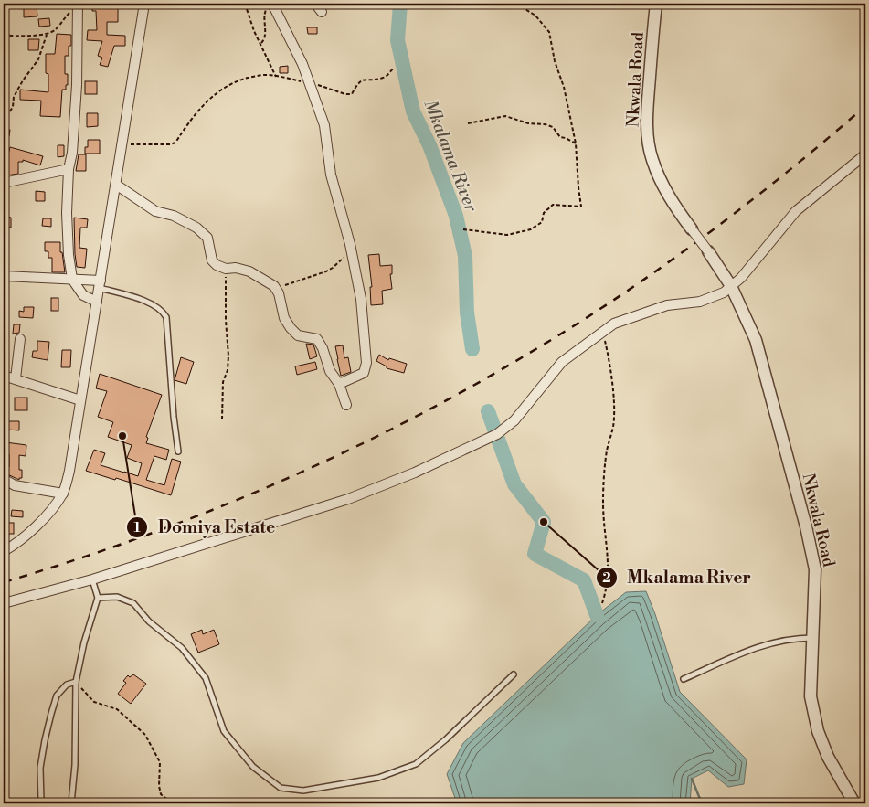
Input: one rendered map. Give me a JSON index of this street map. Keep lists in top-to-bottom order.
{
  "streets": {
    "street": ["Nkwala Road"]
  },
  "water": ["Mkalama River"],
  "places": ["Domiya Estate", "Mkalama River"]
}
